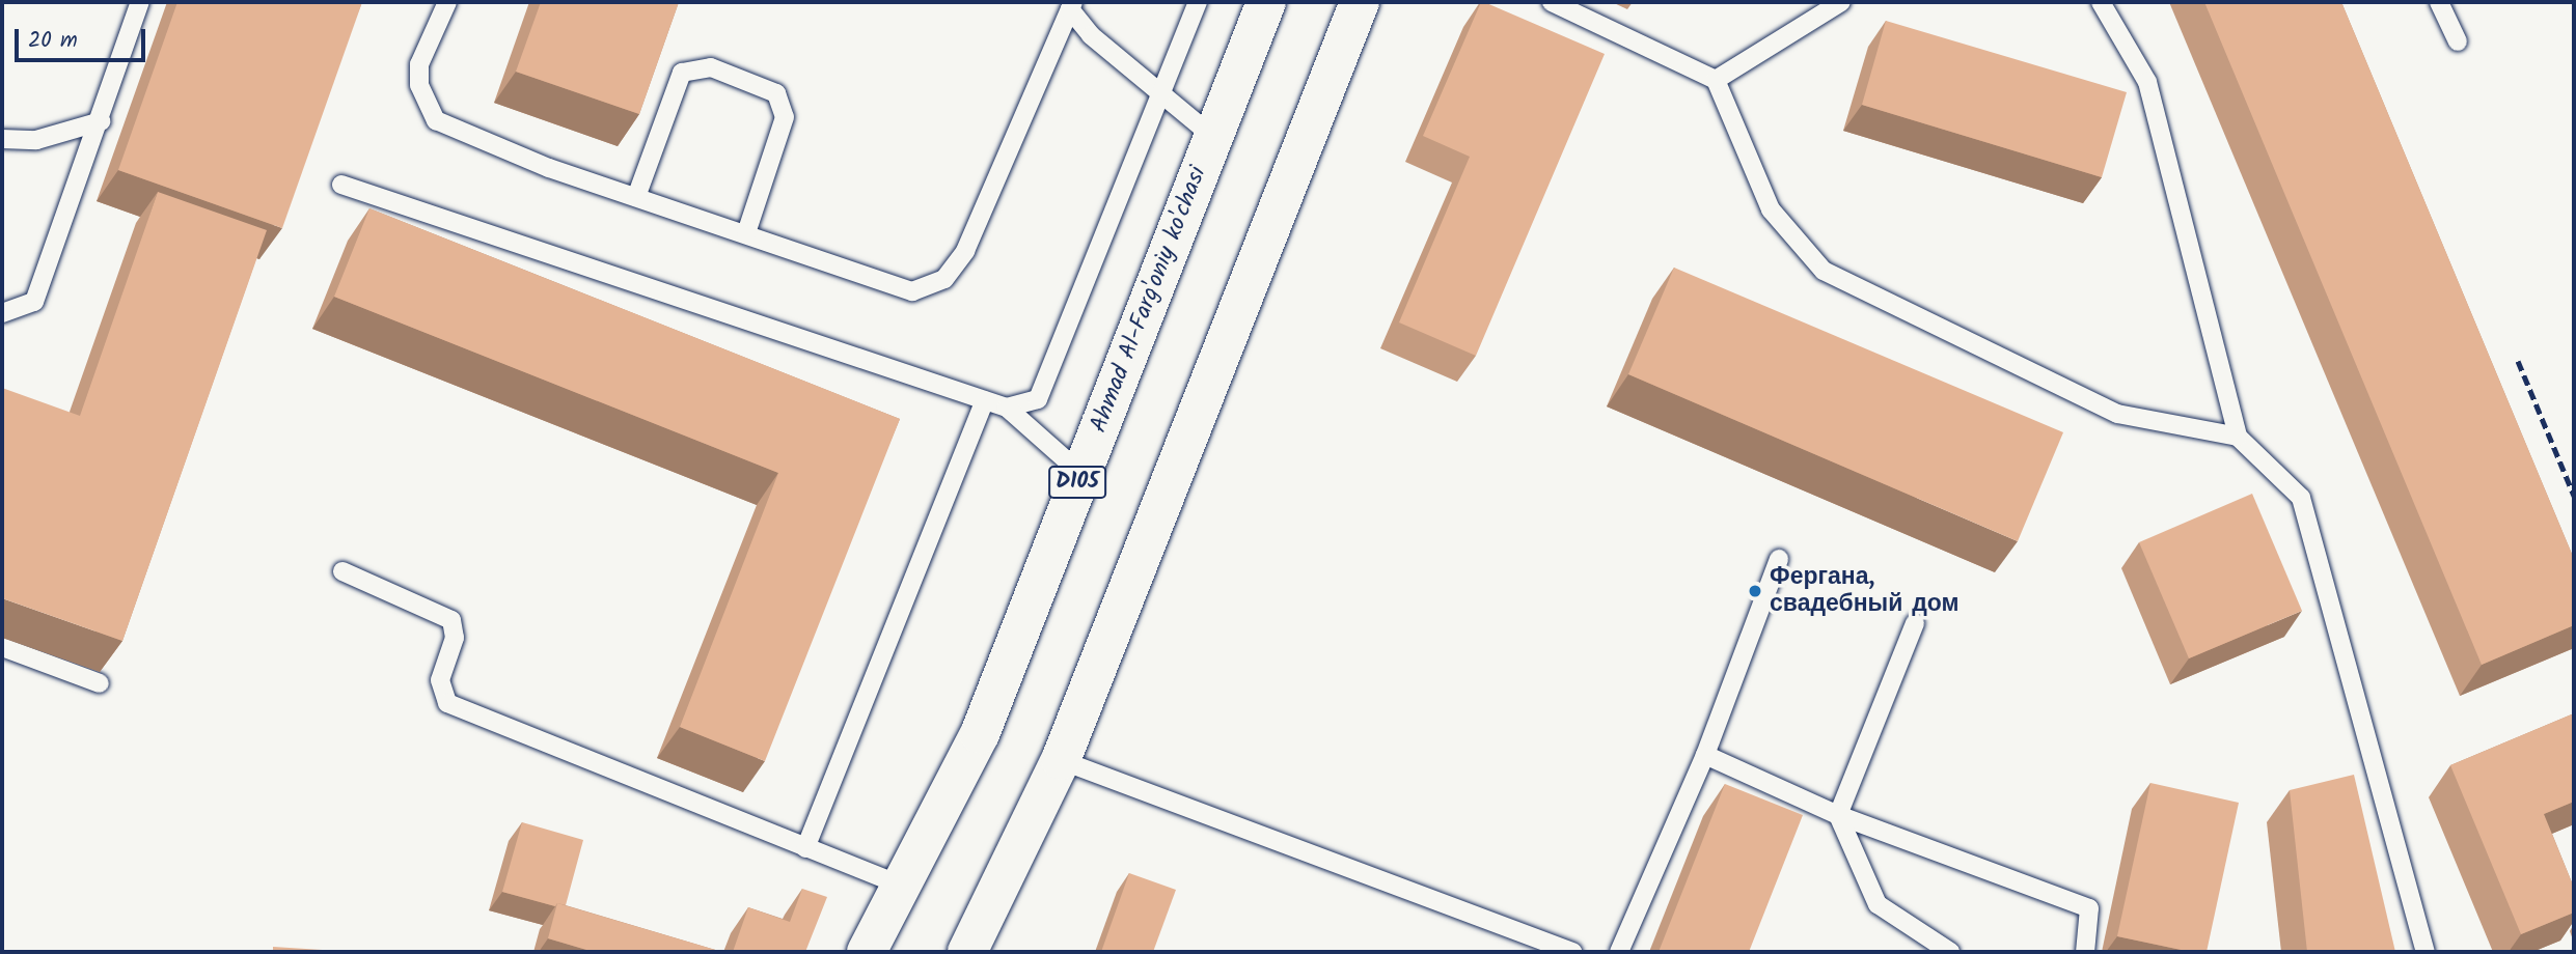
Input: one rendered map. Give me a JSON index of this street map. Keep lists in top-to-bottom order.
{
  "streets": {
    "highway": ["Ahmad Al-Farg'oniy ko'chasi", "D105"]
  },
  "places": ["Фергана, свадебный дом"],
  "scale_bar": "20 m"
}
